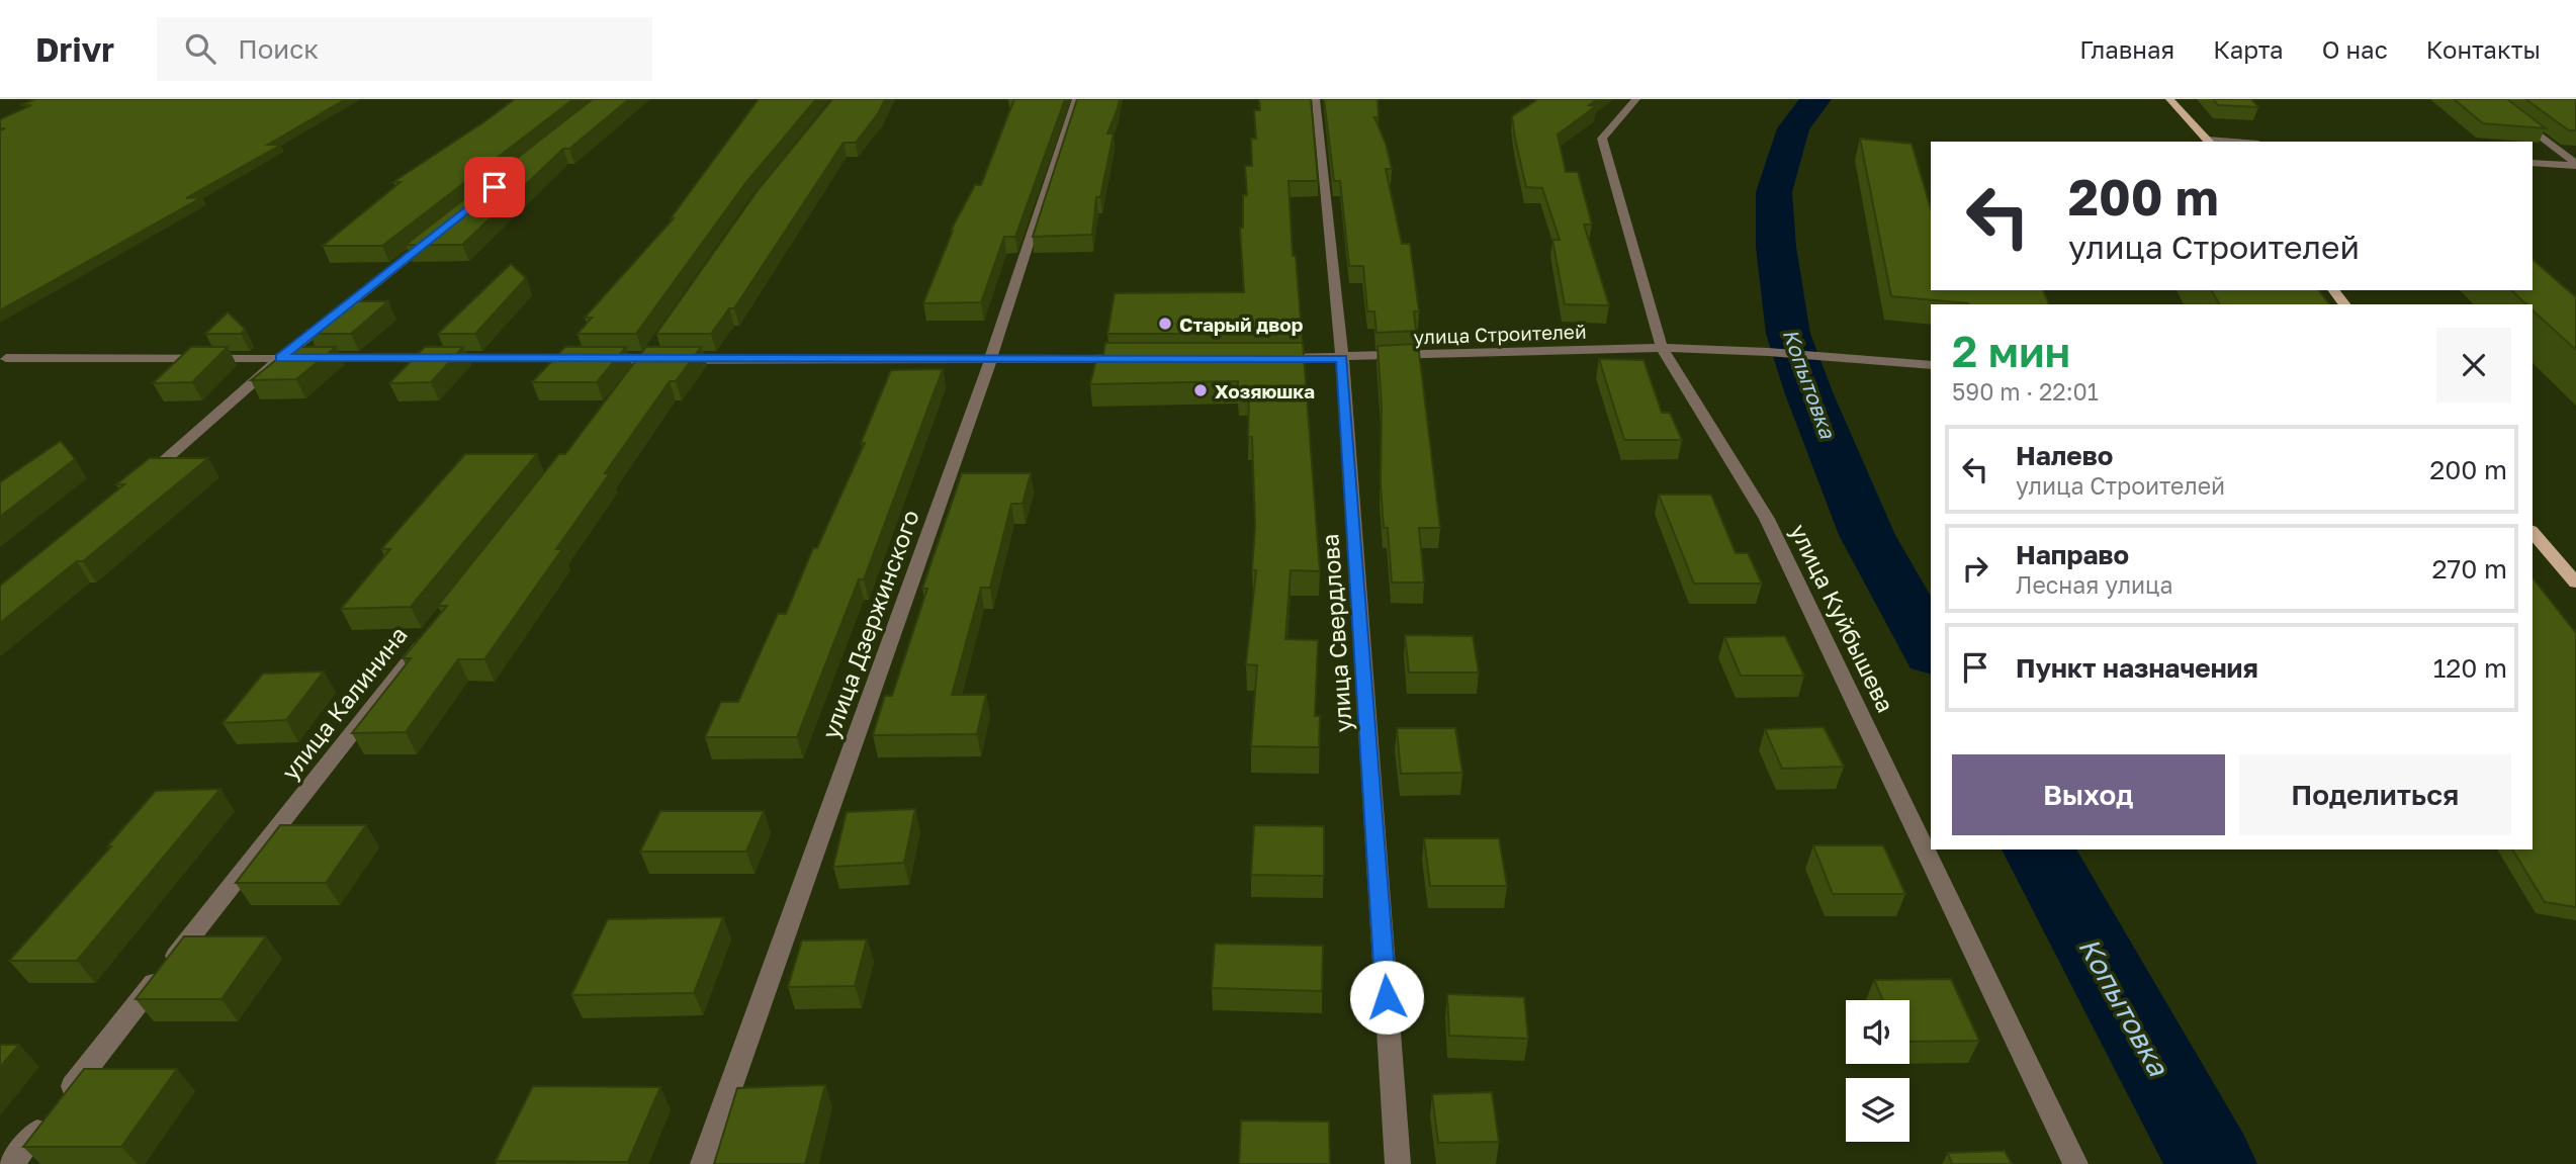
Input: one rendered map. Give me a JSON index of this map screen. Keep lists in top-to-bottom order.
{
  "streets": {
    "street": [
      "улица Строителей",
      "улица Куйбышева",
      "улица Дзержинского",
      "улица Свердлова",
      "улица Калинина"
    ]
  },
  "crossings": [
    ["улица Строителей", "улица Куйбышева"],
    ["улица Строителей", "улица Свердлова"]
  ],
  "water": ["Копытовка"],
  "places": ["Старый двор", "Хозяюшка"],
  "page": {
    "header": "Drivr",
    "search": "Поиск",
    "nav": [
      "Главная",
      "Карта",
      "О нас",
      "Контакты"
    ],
    "turn": ["200 m", "улица Строителей"],
    "heading": ["2 мин", "590 m · 22:01"],
    "list": [
      {
        "name": "Налево",
        "note": "улица Строителей",
        "value": "200 m"
      },
      {
        "name": "Направо",
        "note": "Лесная улица",
        "value": "270 m"
      },
      {
        "name": "Пункт назначения",
        "value": "120 m"
      }
    ],
    "buttons": ["Выход", "Поделиться"]
  }
}
